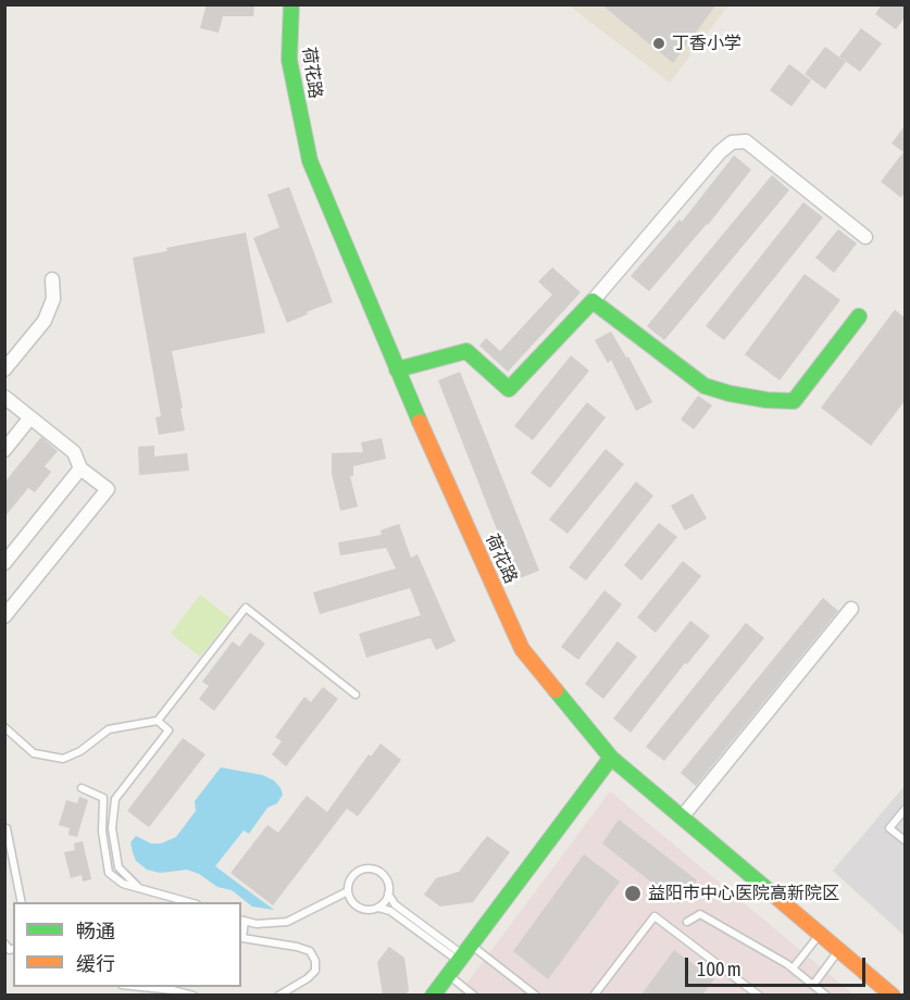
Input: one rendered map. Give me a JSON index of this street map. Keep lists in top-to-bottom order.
{
  "streets": {
    "street": ["荷花路"]
  },
  "places": ["丁香小学", "益阳市中心医院高新院区"],
  "legend": ["畅通", "缓行"],
  "scale_bar": "100 m"
}
